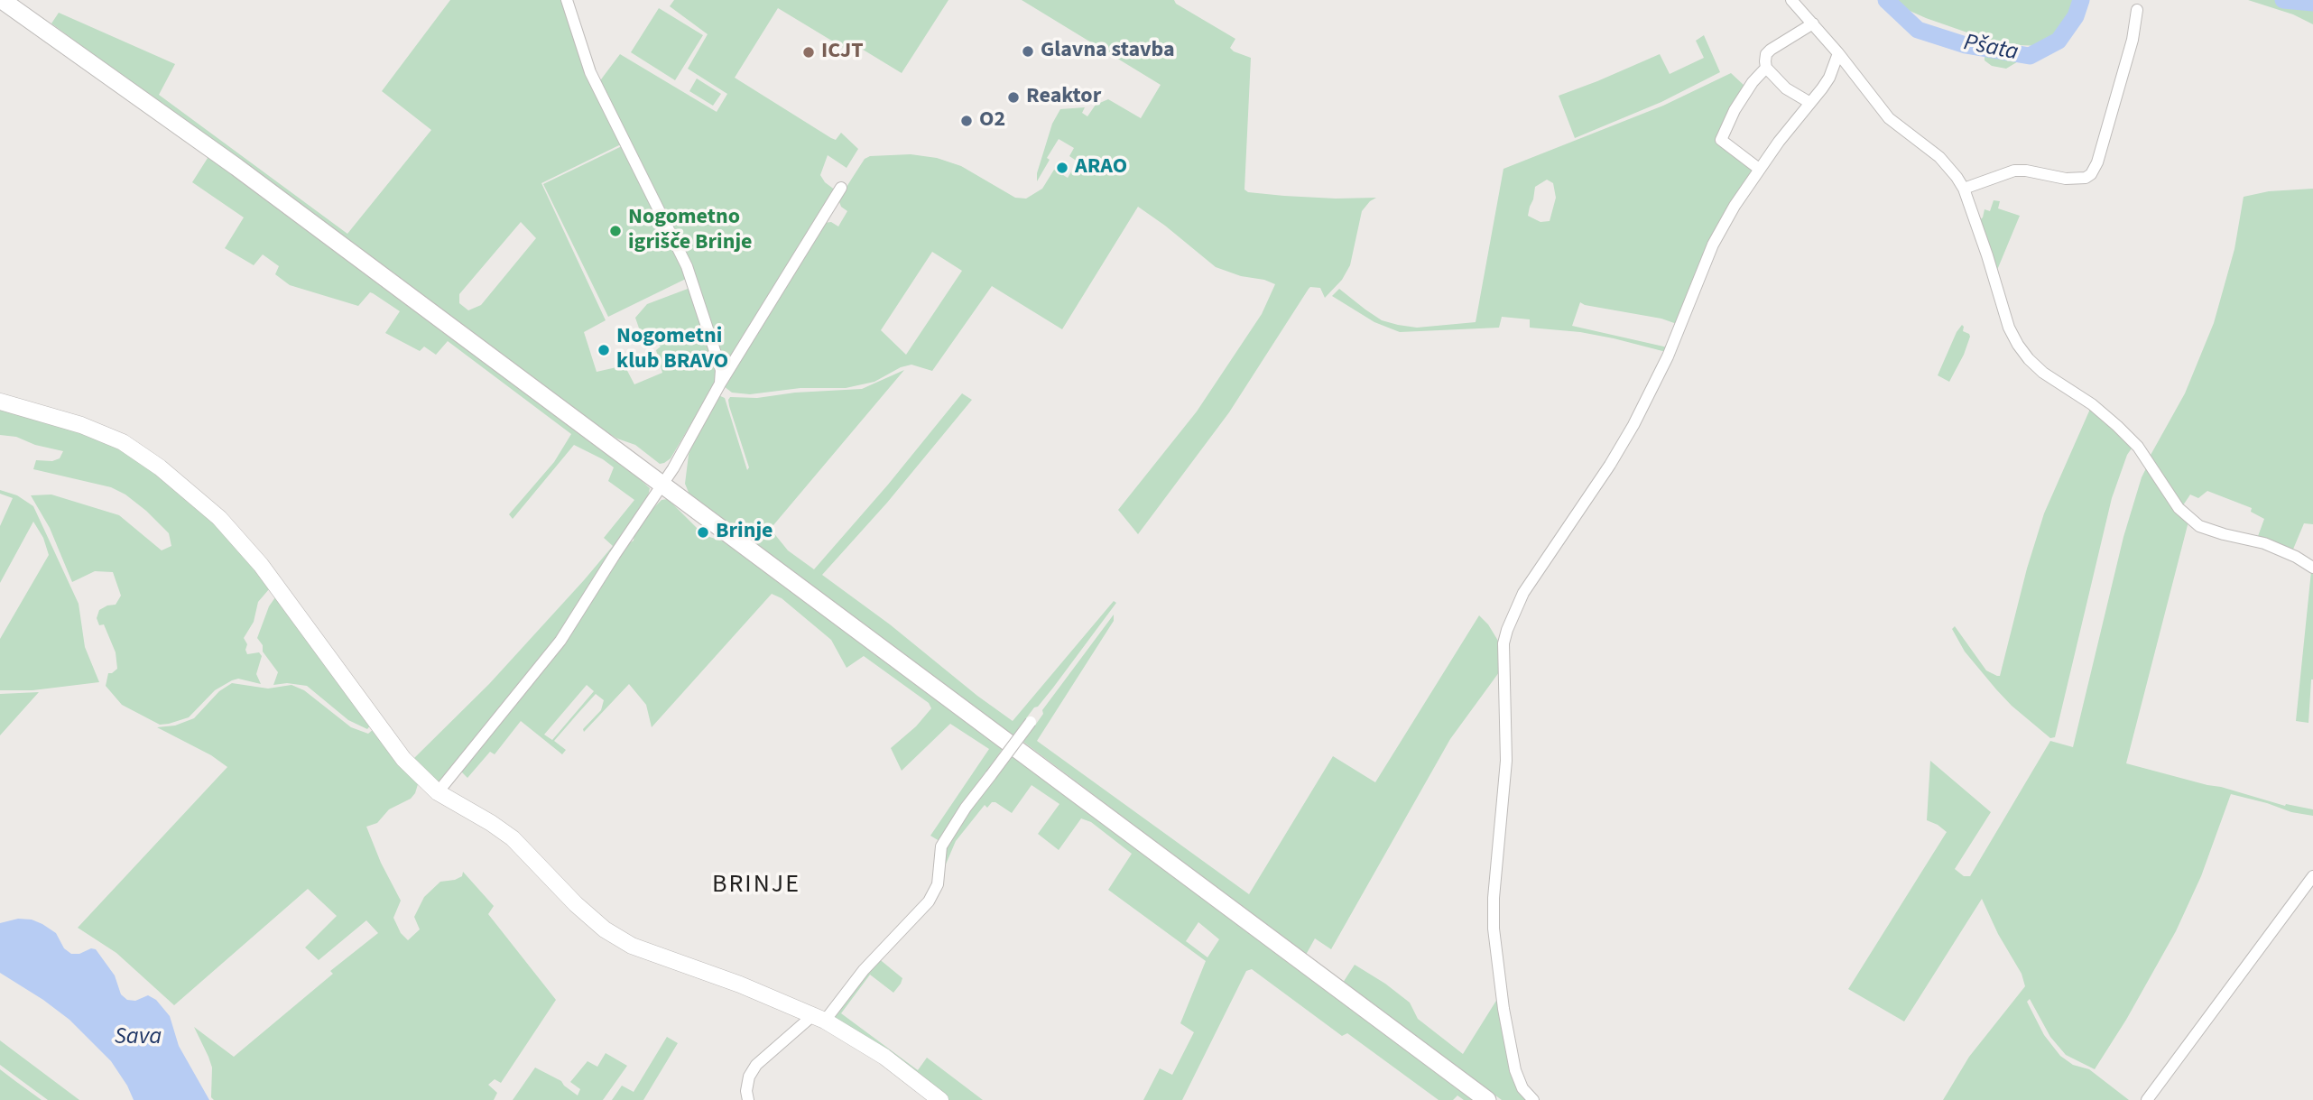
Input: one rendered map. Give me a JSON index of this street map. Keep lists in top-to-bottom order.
{
  "districts": ["BRINJE"],
  "water": ["Pšata", "Sava"],
  "places": [
    "Glavna stavba",
    "ICJT",
    "Reaktor",
    "O2",
    "ARAO",
    "Nogometno igrišče Brinje",
    "Nogometni klub BRAVO",
    "Brinje"
  ]
}
